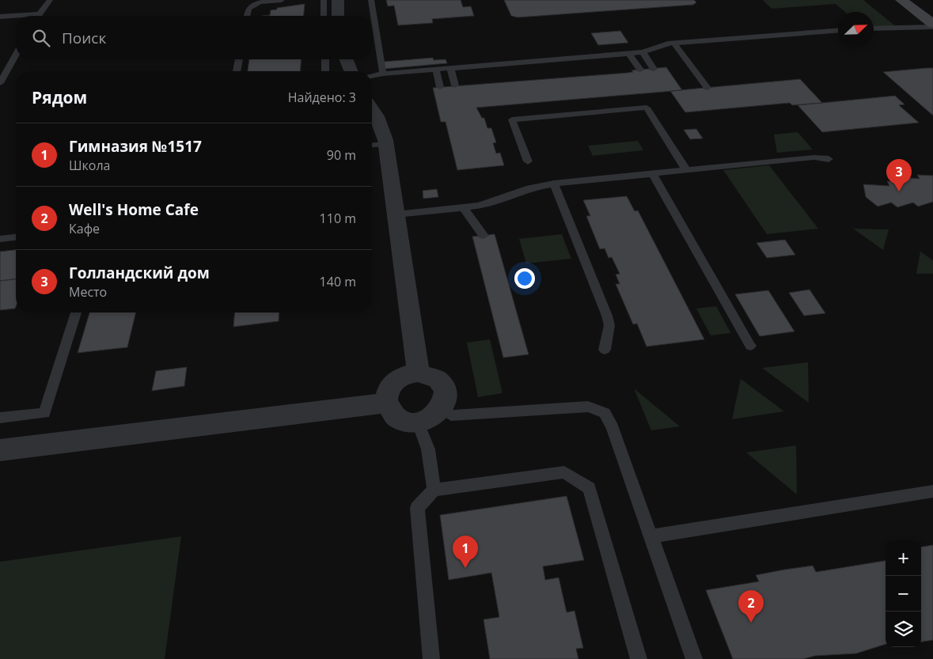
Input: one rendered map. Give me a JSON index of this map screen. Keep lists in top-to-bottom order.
{
  "north": "top right",
  "page": {
    "search": "Поиск",
    "heading": ["Рядом", "Найдено: 3"],
    "list": [
      {
        "mark": "1",
        "name": "Гимназия №1517",
        "note": "Школа",
        "value": "90 m"
      },
      {
        "mark": "2",
        "name": "Well's Home Cafe",
        "note": "Кафе",
        "value": "110 m"
      },
      {
        "mark": "3",
        "name": "Голландский дом",
        "note": "Место",
        "value": "140 m"
      }
    ],
    "pins": ["3", "1", "2"],
    "map_buttons": ["+", "−"]
  }
}
